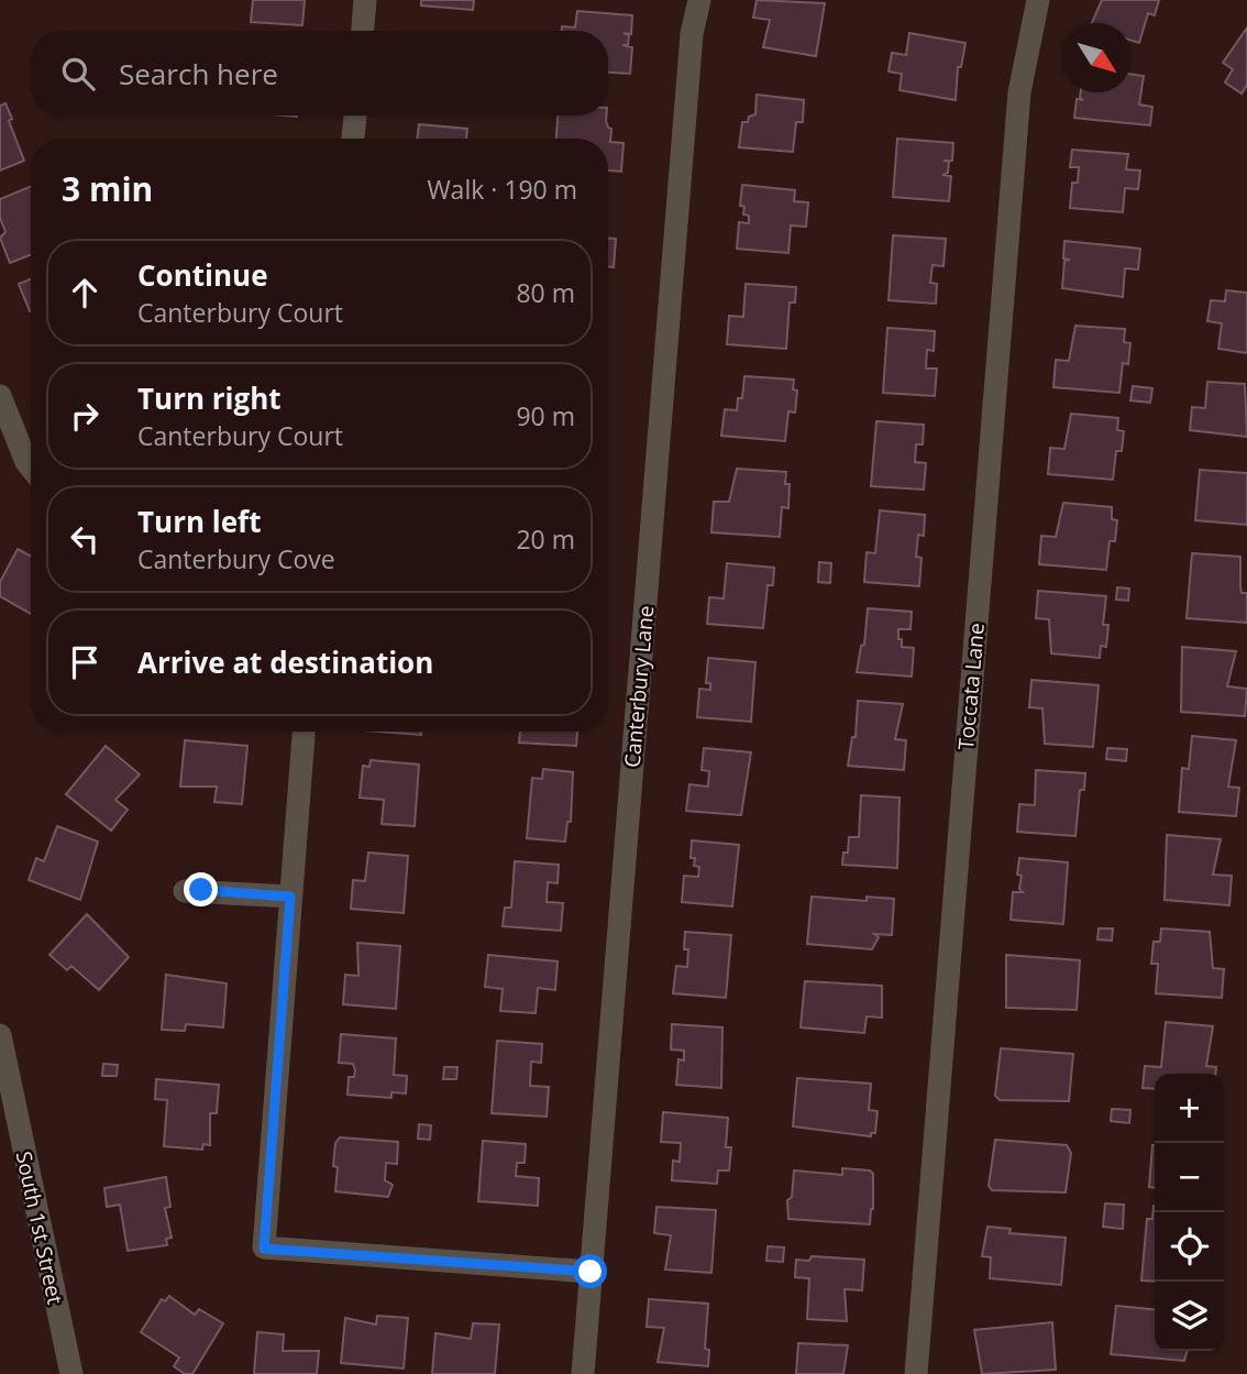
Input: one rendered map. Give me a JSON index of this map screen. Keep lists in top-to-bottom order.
{
  "streets": {
    "street": ["Canterbury Lane", "Toccata Lane", "South 1st Street"]
  },
  "north": "bottom right",
  "page": {
    "search": "Search here",
    "heading": ["3 min", "Walk · 190 m"],
    "list": [
      ["Continue", "Canterbury Court", "80 m"],
      ["Turn right", "Canterbury Court", "90 m"],
      ["Turn left", "Canterbury Cove", "20 m"],
      "Arrive at destination"
    ],
    "map_buttons": ["+", "−"]
  }
}
